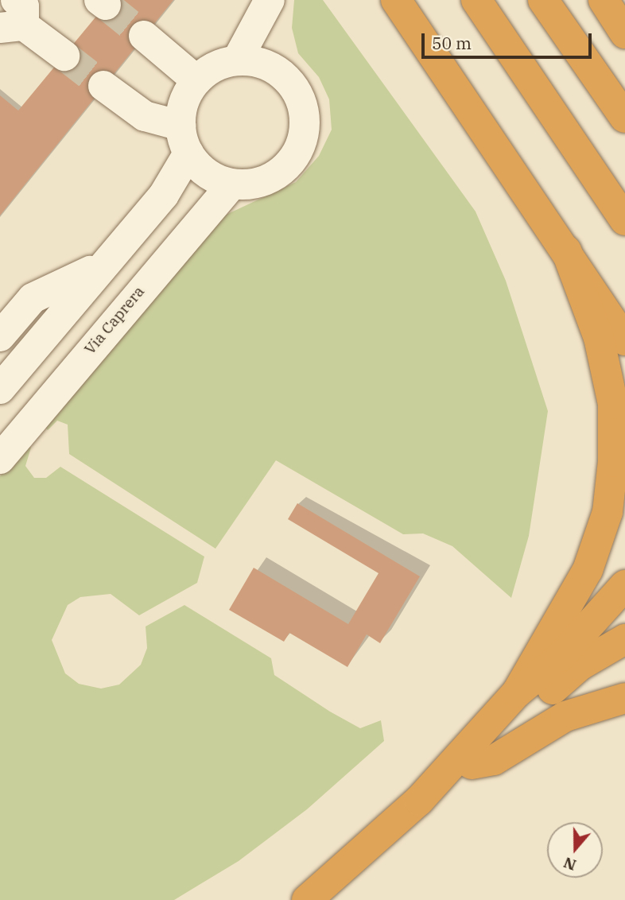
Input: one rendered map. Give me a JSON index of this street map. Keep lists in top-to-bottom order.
{
  "streets": {
    "street": ["Via Caprera"]
  },
  "scale_bar": "50 m",
  "north": "bottom"
}
